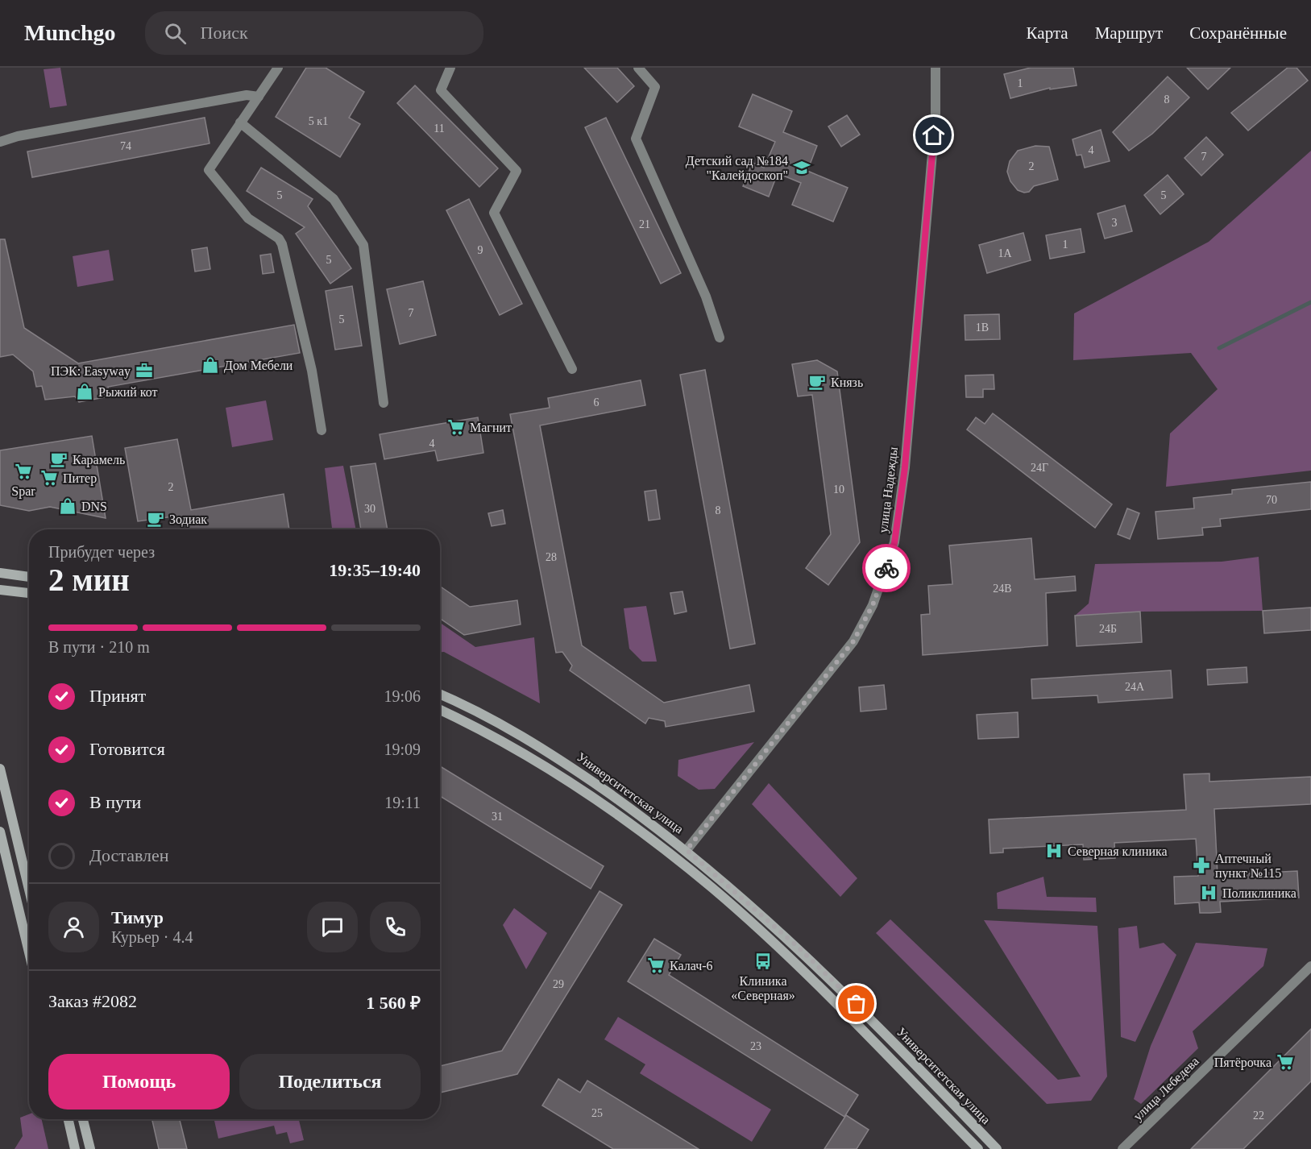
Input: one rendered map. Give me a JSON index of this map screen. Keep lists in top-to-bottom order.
{
  "streets": {
    "main road": ["Университетская улица"],
    "street": ["улица Надежды", "улица Лебедева"]
  },
  "crossings": [
    ["улица Надежды", "Университетская улица"]
  ],
  "places": {
    "school or university": ["Детский сад №184 \"Калейдоскоп\""],
    "shop": ["Дом Мебели", "Рыжий кот", "DNS"],
    "office": ["ПЭК: Easyway"],
    "cafe": ["Князь", "Карамель", "Зодиак"],
    "supermarket": [
      "Магнит",
      "Spar",
      "Питер",
      "Калач-6",
      "Пятёрочка"
    ],
    "hospital": ["Северная клиника", "Поликлиника"],
    "pharmacy": ["Аптечный пункт №115"],
    "bus stop": ["Клиника «Северная»"]
  },
  "house_numbers": [
    "1",
    "8",
    "5 к1",
    "11",
    "74",
    "4",
    "7",
    "2",
    "5",
    "5",
    "3",
    "21",
    "1",
    "9",
    "1А",
    "5",
    "7",
    "5",
    "1В",
    "6",
    "4",
    "24Г",
    "2",
    "10",
    "70",
    "30",
    "8",
    "28",
    "24В",
    "24Б",
    "24А",
    "31",
    "29",
    "23",
    "25",
    "22"
  ],
  "page": {
    "header": "Munchgo",
    "search": "Поиск",
    "nav": ["Карта", "Маршрут", "Сохранённые"],
    "heading": ["2 мин", "Прибудет через", "19:35–19:40"],
    "panel": [
      "Тимур",
      "Курьер · 4.4",
      "Заказ #2082",
      "1 560 ₽"
    ],
    "bar": "В пути · 210 m",
    "list": [
      ["Принят", "19:06"],
      ["Готовится", "19:09"],
      ["В пути", "19:11"],
      "Доставлен"
    ],
    "buttons": ["Помощь", "Поделиться"]
  }
}
